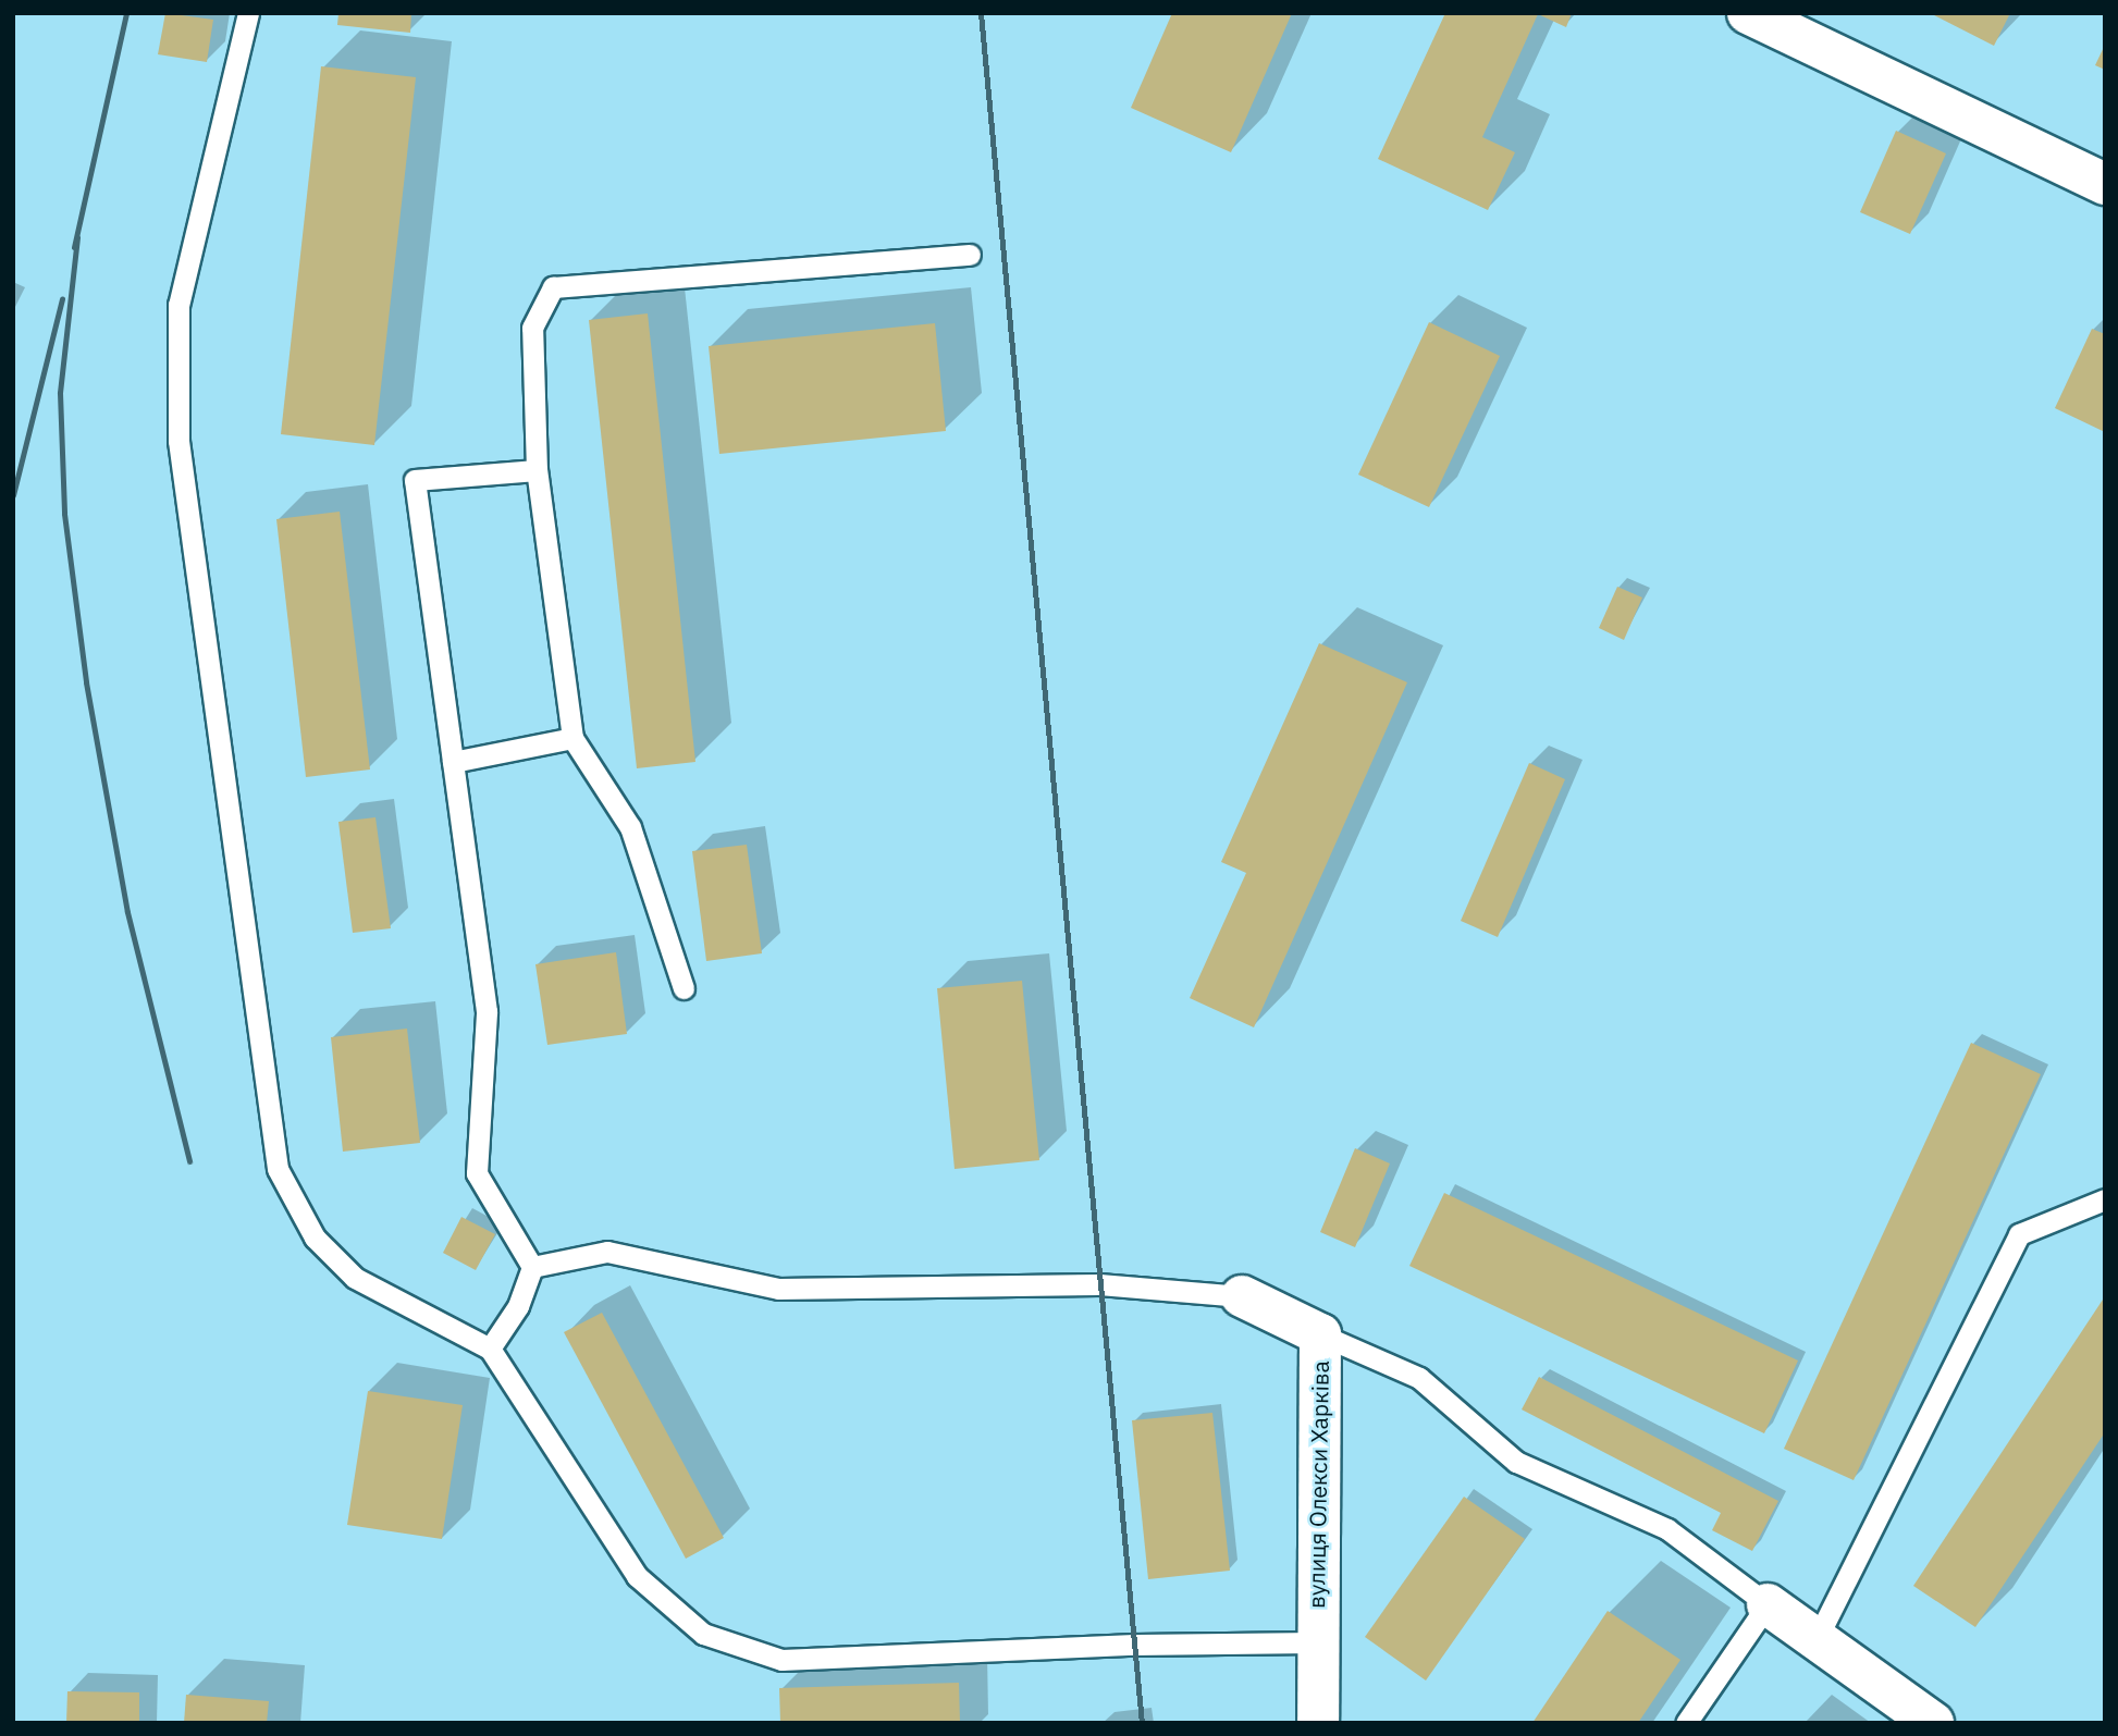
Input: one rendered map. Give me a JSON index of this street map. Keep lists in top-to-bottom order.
{
  "streets": {
    "street": ["вулиця Олекси Харківа"]
  }
}
